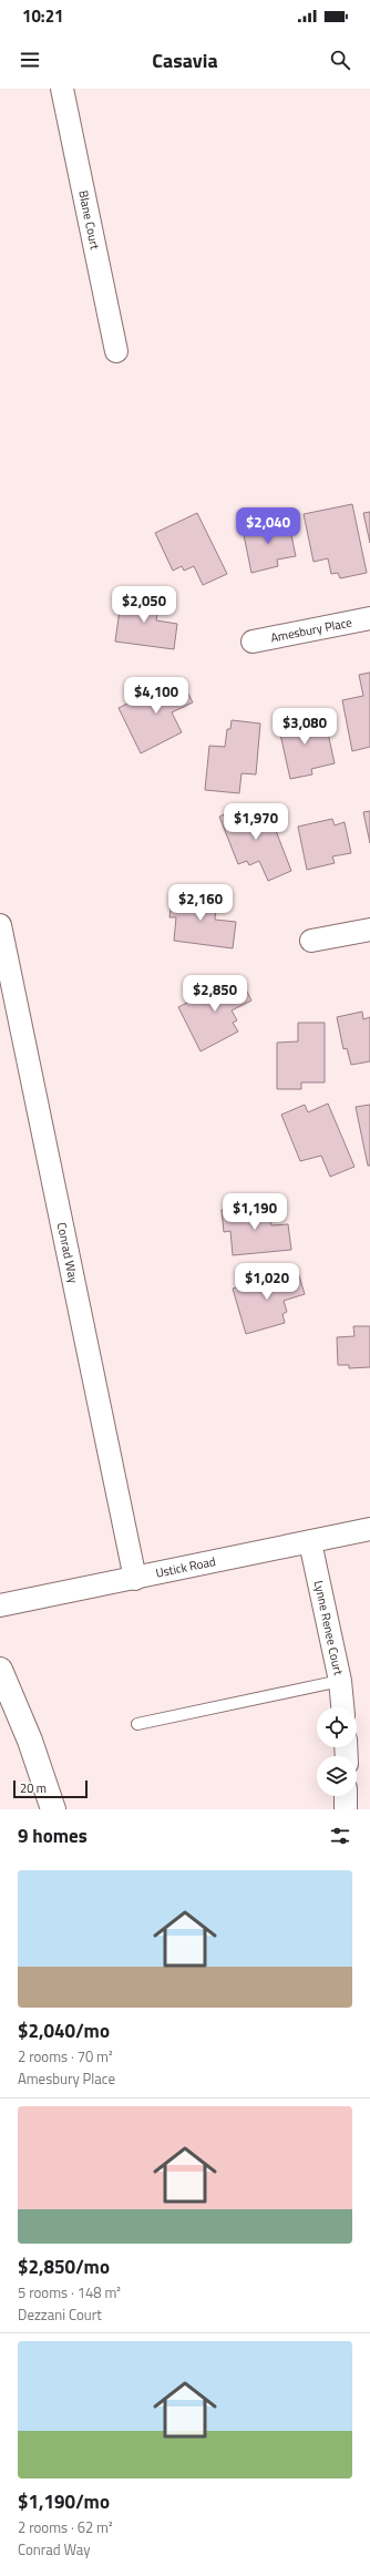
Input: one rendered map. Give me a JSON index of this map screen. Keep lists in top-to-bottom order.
{
  "streets": {
    "street": [
      "Blane Court",
      "Amesbury Place",
      "Conrad Way",
      "Ustick Road",
      "Lynne Renee Court"
    ]
  },
  "crossings": [
    ["Conrad Way", "Ustick Road"],
    ["Ustick Road", "Lynne Renee Court"]
  ],
  "scale_bar": "20 m",
  "page": {
    "status": "10:21",
    "header": "Casavia",
    "price": [
      "$2,040",
      "$2,050",
      "$4,100",
      "$3,080",
      "$1,970",
      "$2,160",
      "$2,850",
      "$1,190",
      "$1,020"
    ],
    "scale": "20 m",
    "heading": "9 homes",
    "list": [
      {
        "name": "$2,040/mo",
        "note": "2 rooms · 70 m² · Amesbury Place"
      },
      {
        "name": "$2,850/mo",
        "note": "5 rooms · 148 m² · Dezzani Court"
      },
      {
        "name": "$1,190/mo",
        "note": "2 rooms · 62 m² · Conrad Way"
      }
    ]
  }
}
